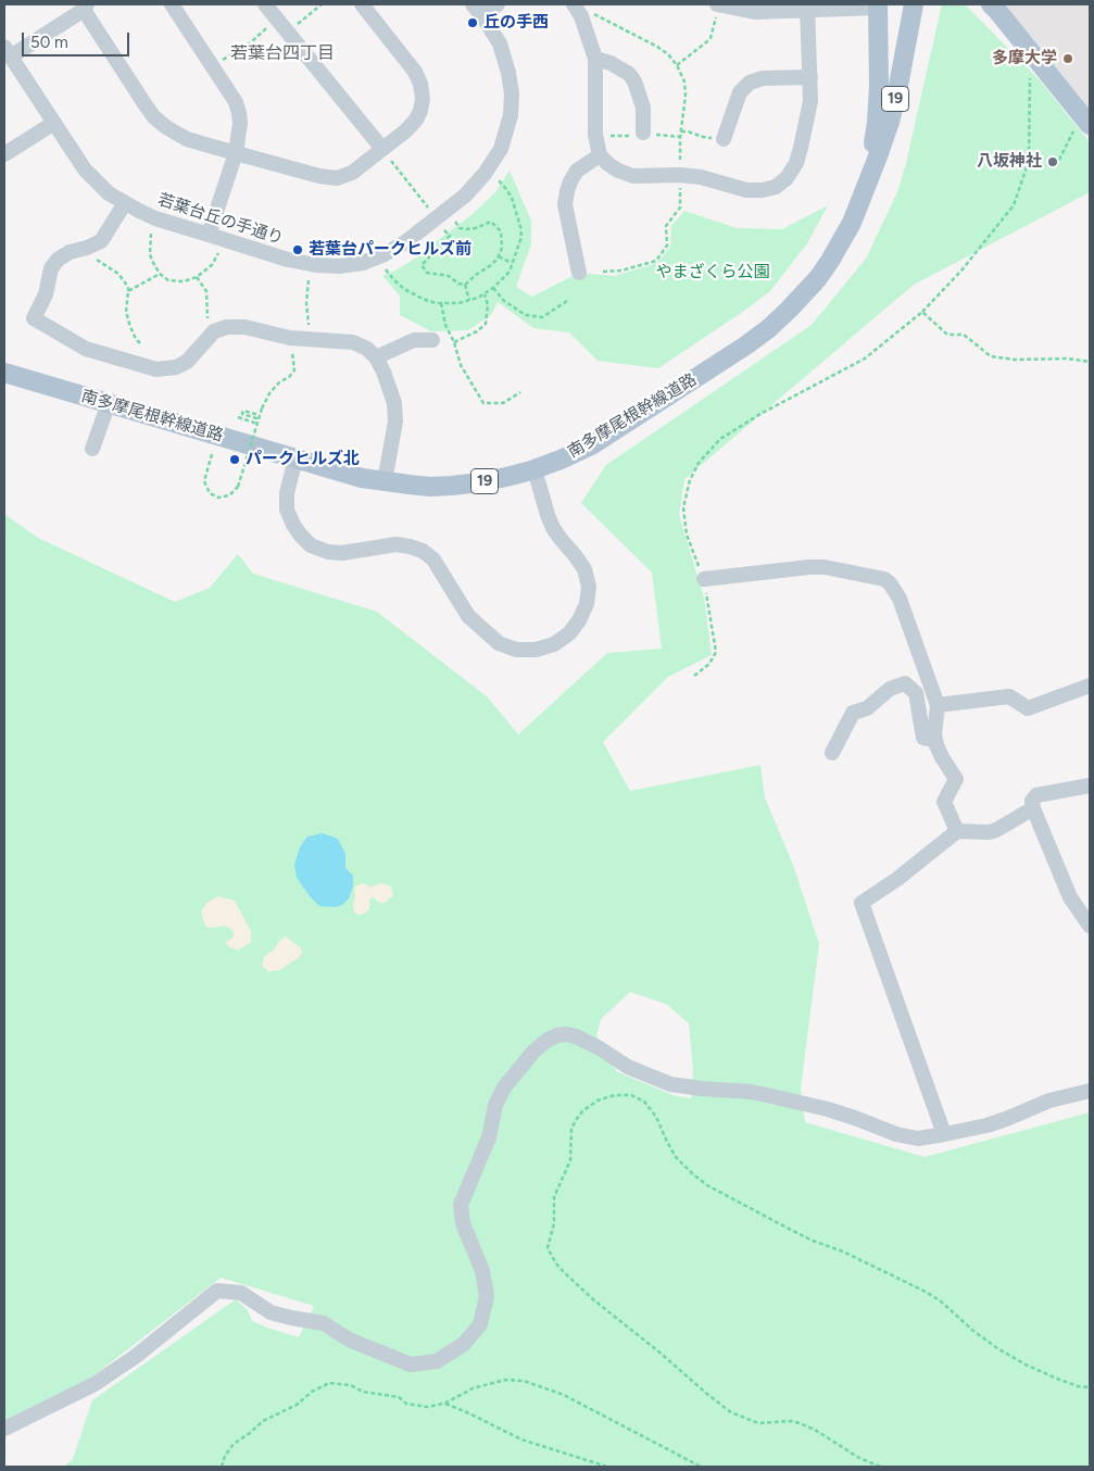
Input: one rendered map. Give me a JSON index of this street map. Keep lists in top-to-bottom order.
{
  "streets": {
    "main road": ["19", "南多摩尾根幹線道路"],
    "street": ["若葉台丘の手通り"]
  },
  "districts": ["若葉台四丁目"],
  "parks": ["やまざくら公園"],
  "places": [
    "丘の手西",
    "多摩大学",
    "八坂神社",
    "若葉台パークヒルズ前",
    "パークヒルズ北"
  ],
  "scale_bar": "50 m"
}
